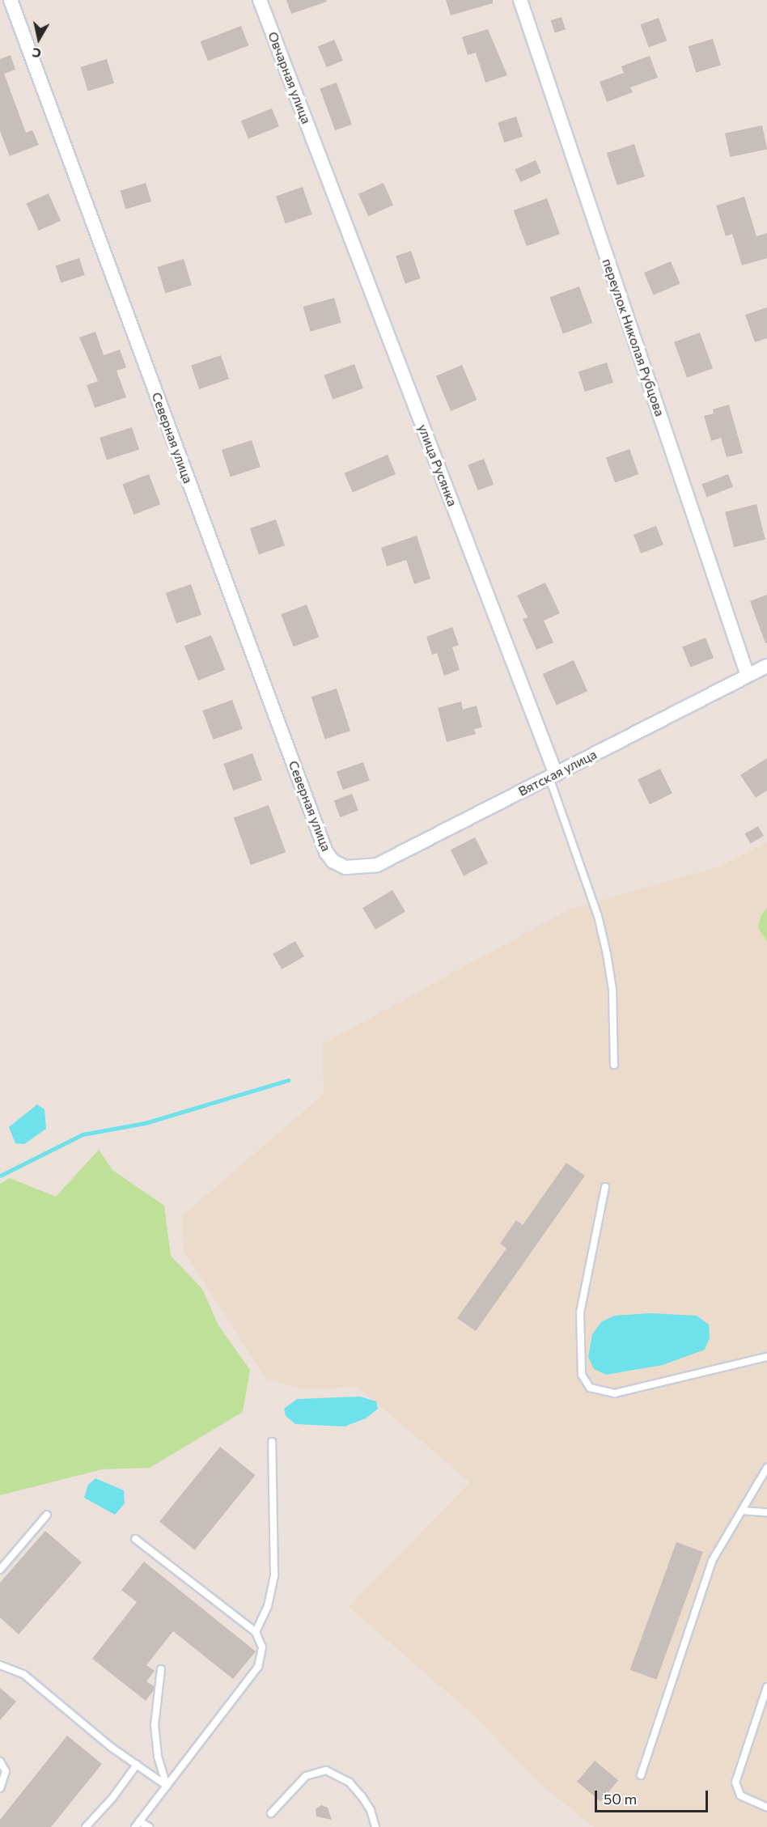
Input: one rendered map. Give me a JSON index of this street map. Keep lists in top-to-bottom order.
{
  "streets": {
    "street": [
      "Овчарная улица",
      "переулок Николая Рубцова",
      "Северная улица",
      "улица Русянка",
      "Вятская улица"
    ]
  },
  "crossings": [
    ["Овчарная улица", "улица Русянка"],
    ["переулок Николая Рубцова", "Вятская улица"],
    ["Северная улица", "Вятская улица"],
    ["улица Русянка", "Вятская улица"]
  ],
  "scale_bar": "50 m",
  "north": "bottom"
}
